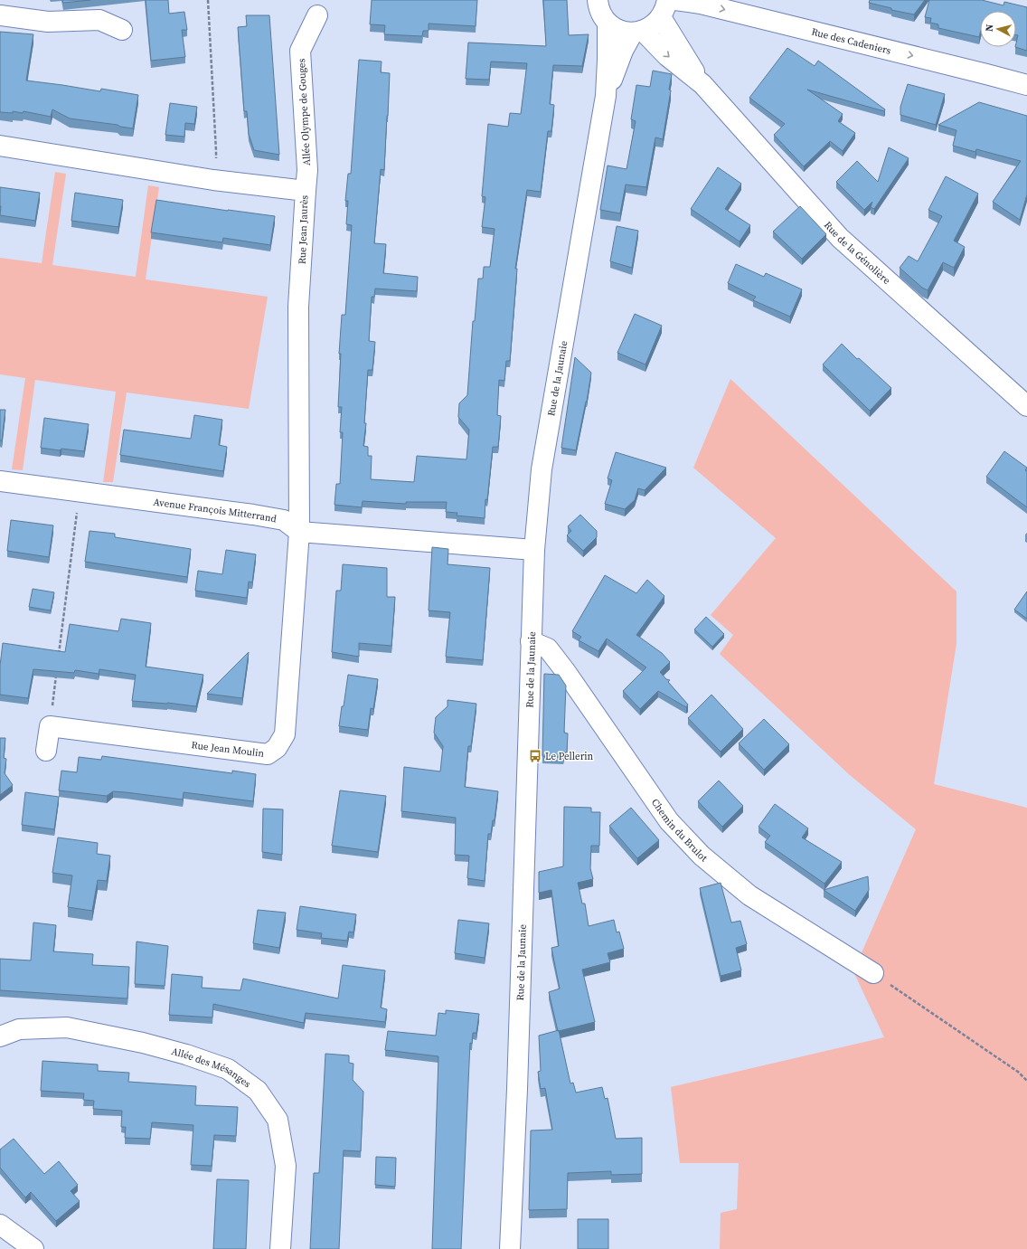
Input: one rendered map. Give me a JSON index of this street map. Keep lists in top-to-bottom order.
{
  "streets": {
    "street": [
      "Rue des Cadeniers",
      "Allée Olympe de Gouges",
      "Rue Jean Jaurès",
      "Rue de la Génolière",
      "Rue de la Jaunaie",
      "Avenue François Mitterrand",
      "Rue Jean Moulin",
      "Chemin du Brulot",
      "Allée des Mésanges"
    ]
  },
  "crossings": [
    ["Allée Olympe de Gouges", "Rue Jean Jaurès"],
    ["Rue Jean Jaurès", "Avenue François Mitterrand"],
    ["Rue Jean Jaurès", "Rue Jean Moulin"],
    ["Rue de la Génolière", "Rue de la Jaunaie"],
    ["Rue de la Jaunaie", "Chemin du Brulot"],
    ["Avenue François Mitterrand", "Rue Jean Moulin"]
  ],
  "one_way": ["Rue des Cadeniers"],
  "places": {
    "bus stop": ["Le Pellerin"]
  },
  "north": "left"
}
